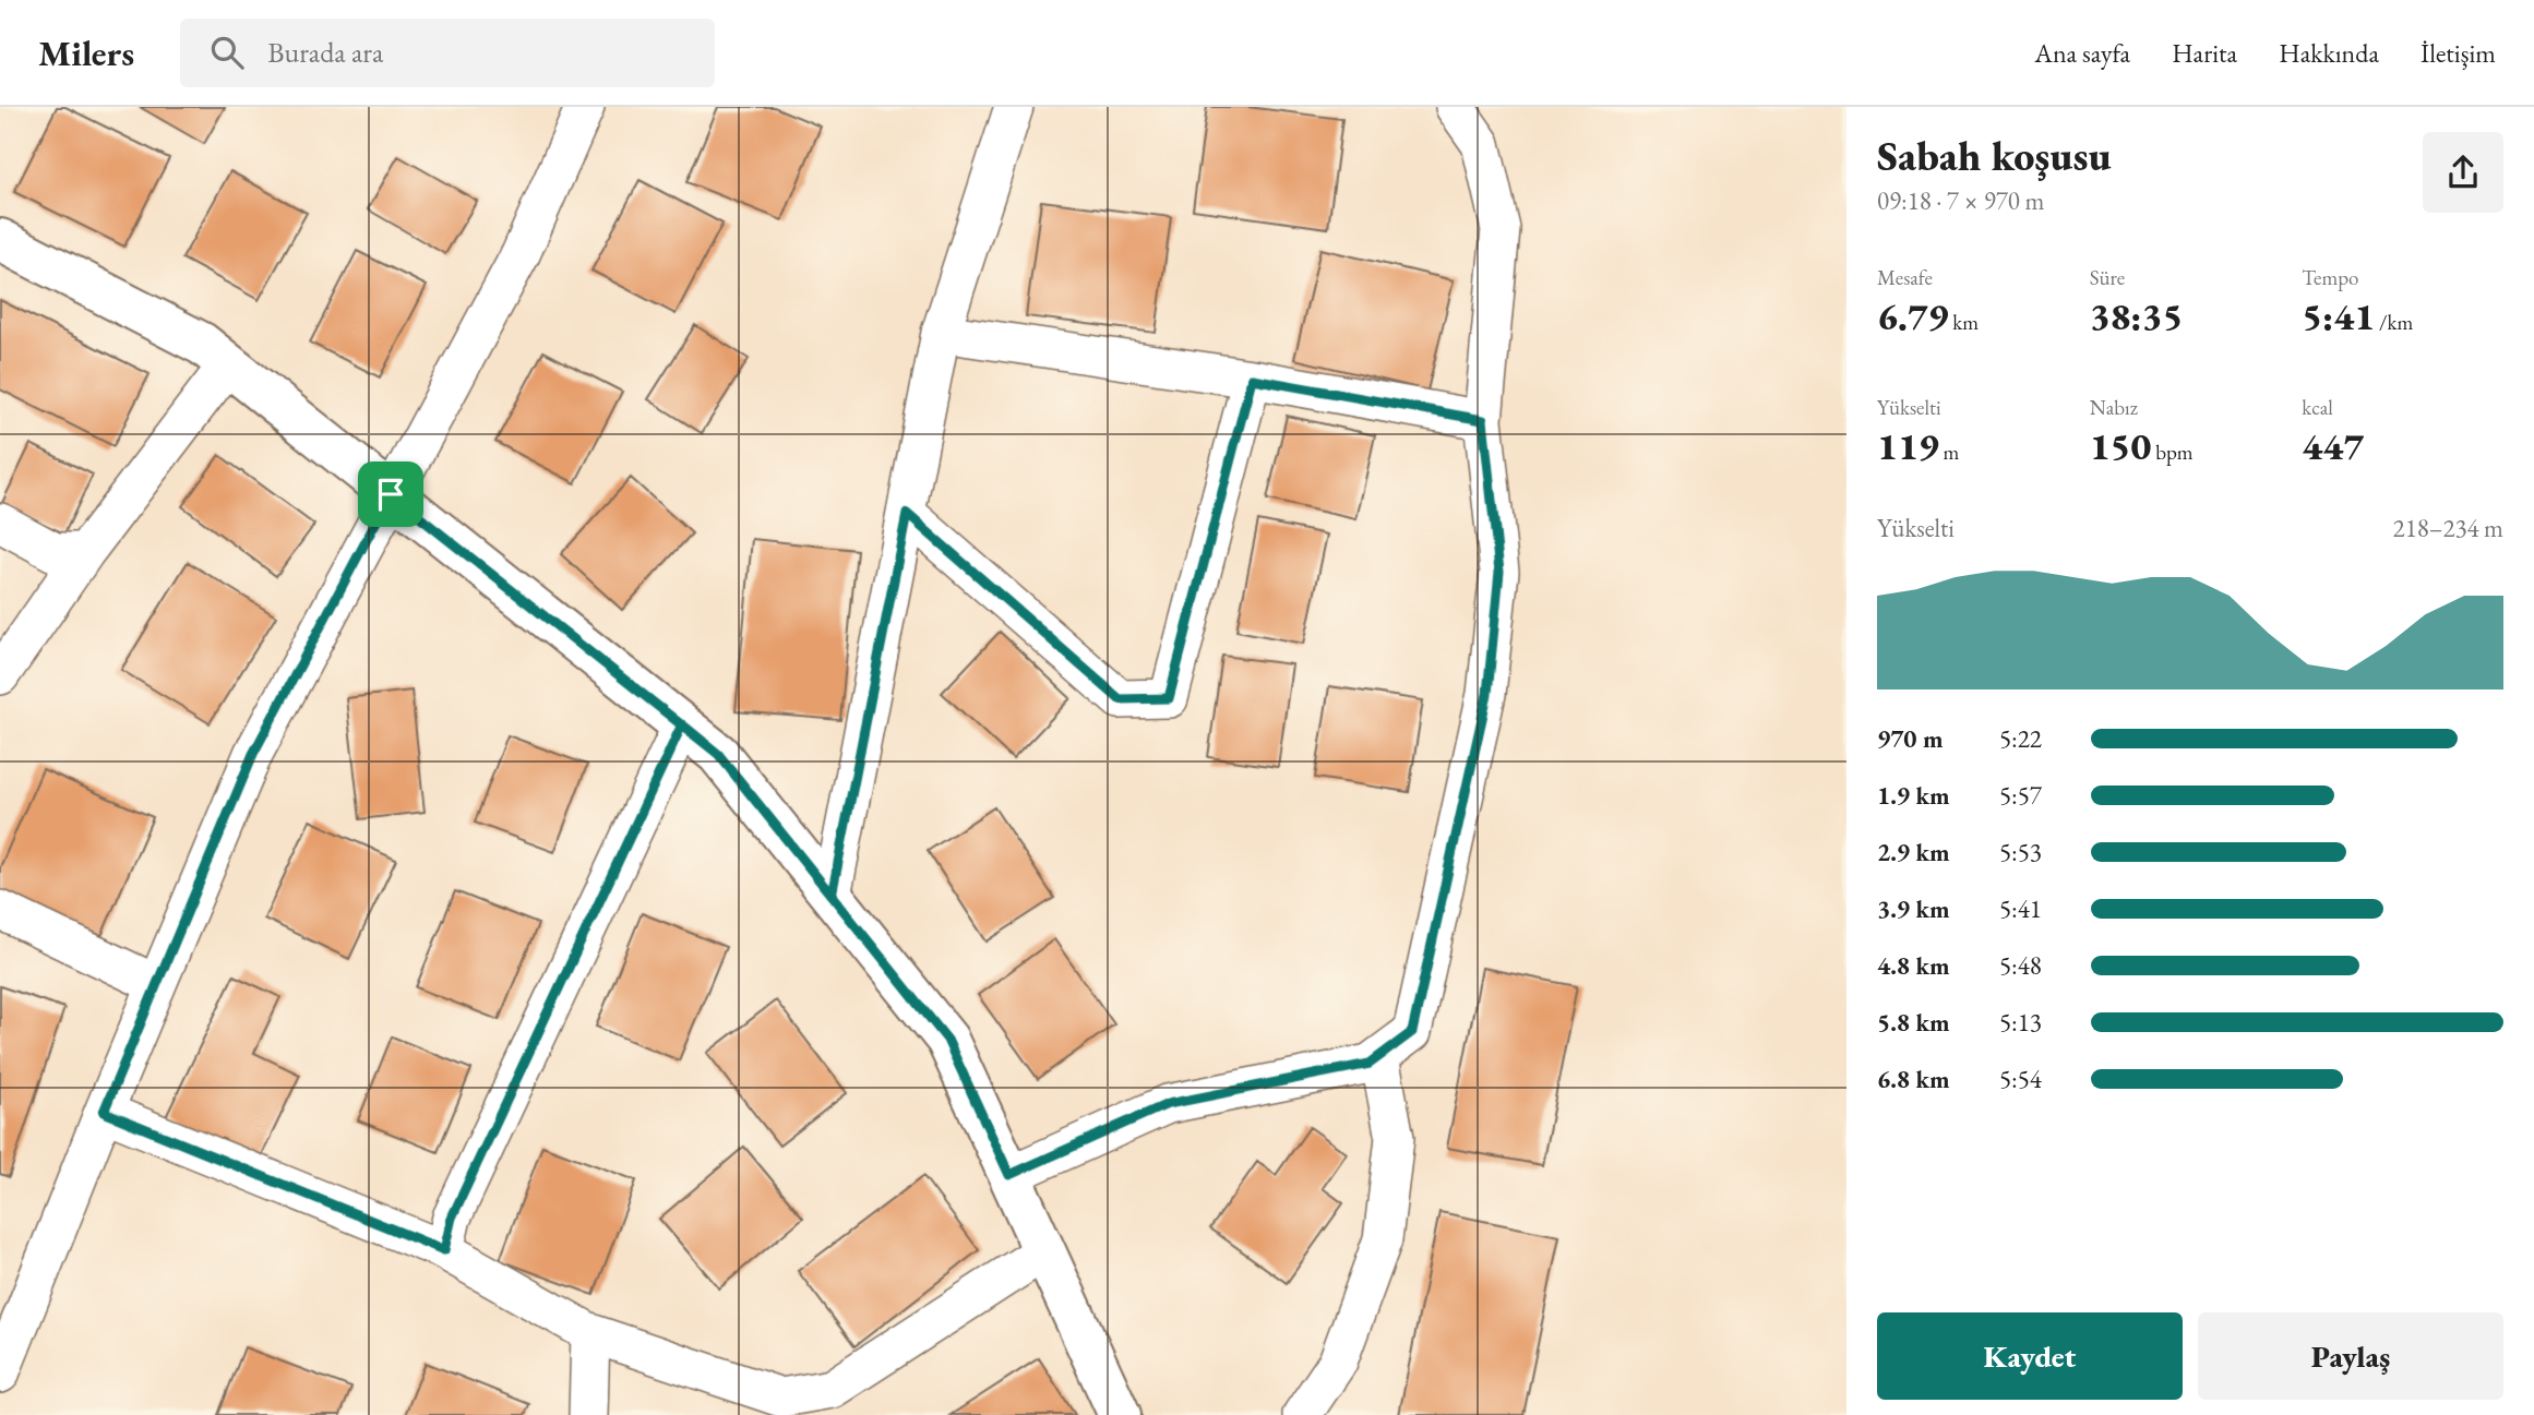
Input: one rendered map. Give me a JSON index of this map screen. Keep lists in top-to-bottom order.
{
  "page": {
    "header": "Milers",
    "search": "Burada ara",
    "nav": [
      "Ana sayfa",
      "Harita",
      "Hakkında",
      "İletişim"
    ],
    "heading": ["Sabah koşusu", "09:18 · 7 × 970 m"],
    "stats": [
      ["Mesafe", "6.79 km"],
      ["Süre", "38:35"],
      ["Tempo", "5:41 /km"],
      ["Yükselti", "119 m"],
      ["Nabız", "150 bpm"],
      ["kcal", "447"]
    ],
    "chart": ["Yükselti", "218–234 m"],
    "list": [
      {
        "name": "970 m",
        "note": "5:22"
      },
      {
        "name": "1.9 km",
        "note": "5:57"
      },
      {
        "name": "2.9 km",
        "note": "5:53"
      },
      {
        "name": "3.9 km",
        "note": "5:41"
      },
      {
        "name": "4.8 km",
        "note": "5:48"
      },
      {
        "name": "5.8 km",
        "note": "5:13"
      },
      {
        "name": "6.8 km",
        "note": "5:54"
      }
    ],
    "buttons": ["Kaydet", "Paylaş"]
  }
}
